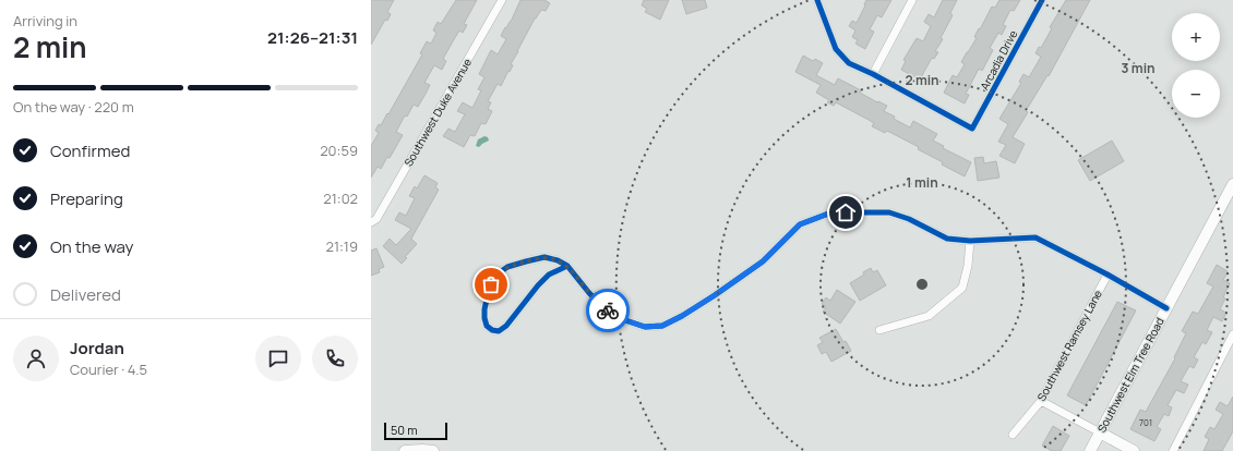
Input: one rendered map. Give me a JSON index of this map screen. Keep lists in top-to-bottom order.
{
  "streets": {
    "street": [
      "Arcadia Drive",
      "Southwest Duke Avenue",
      "Southwest Ramsey Lane",
      "Southwest Elm Tree Road"
    ]
  },
  "house_numbers": ["701"],
  "scale_bar": "50 m",
  "page": {
    "heading": ["2 min", "Arriving in", "21:26–21:31"],
    "panel": ["Jordan", "Courier · 4.5"],
    "map_buttons": ["+", "−"],
    "bar": "On the way · 220 m",
    "list": [
      ["Confirmed", "20:59"],
      ["Preparing", "21:02"],
      ["On the way", "21:19"],
      "Delivered"
    ],
    "scale": "50 m"
  },
  "rings": ["3 min", "2 min", "1 min"]
}
